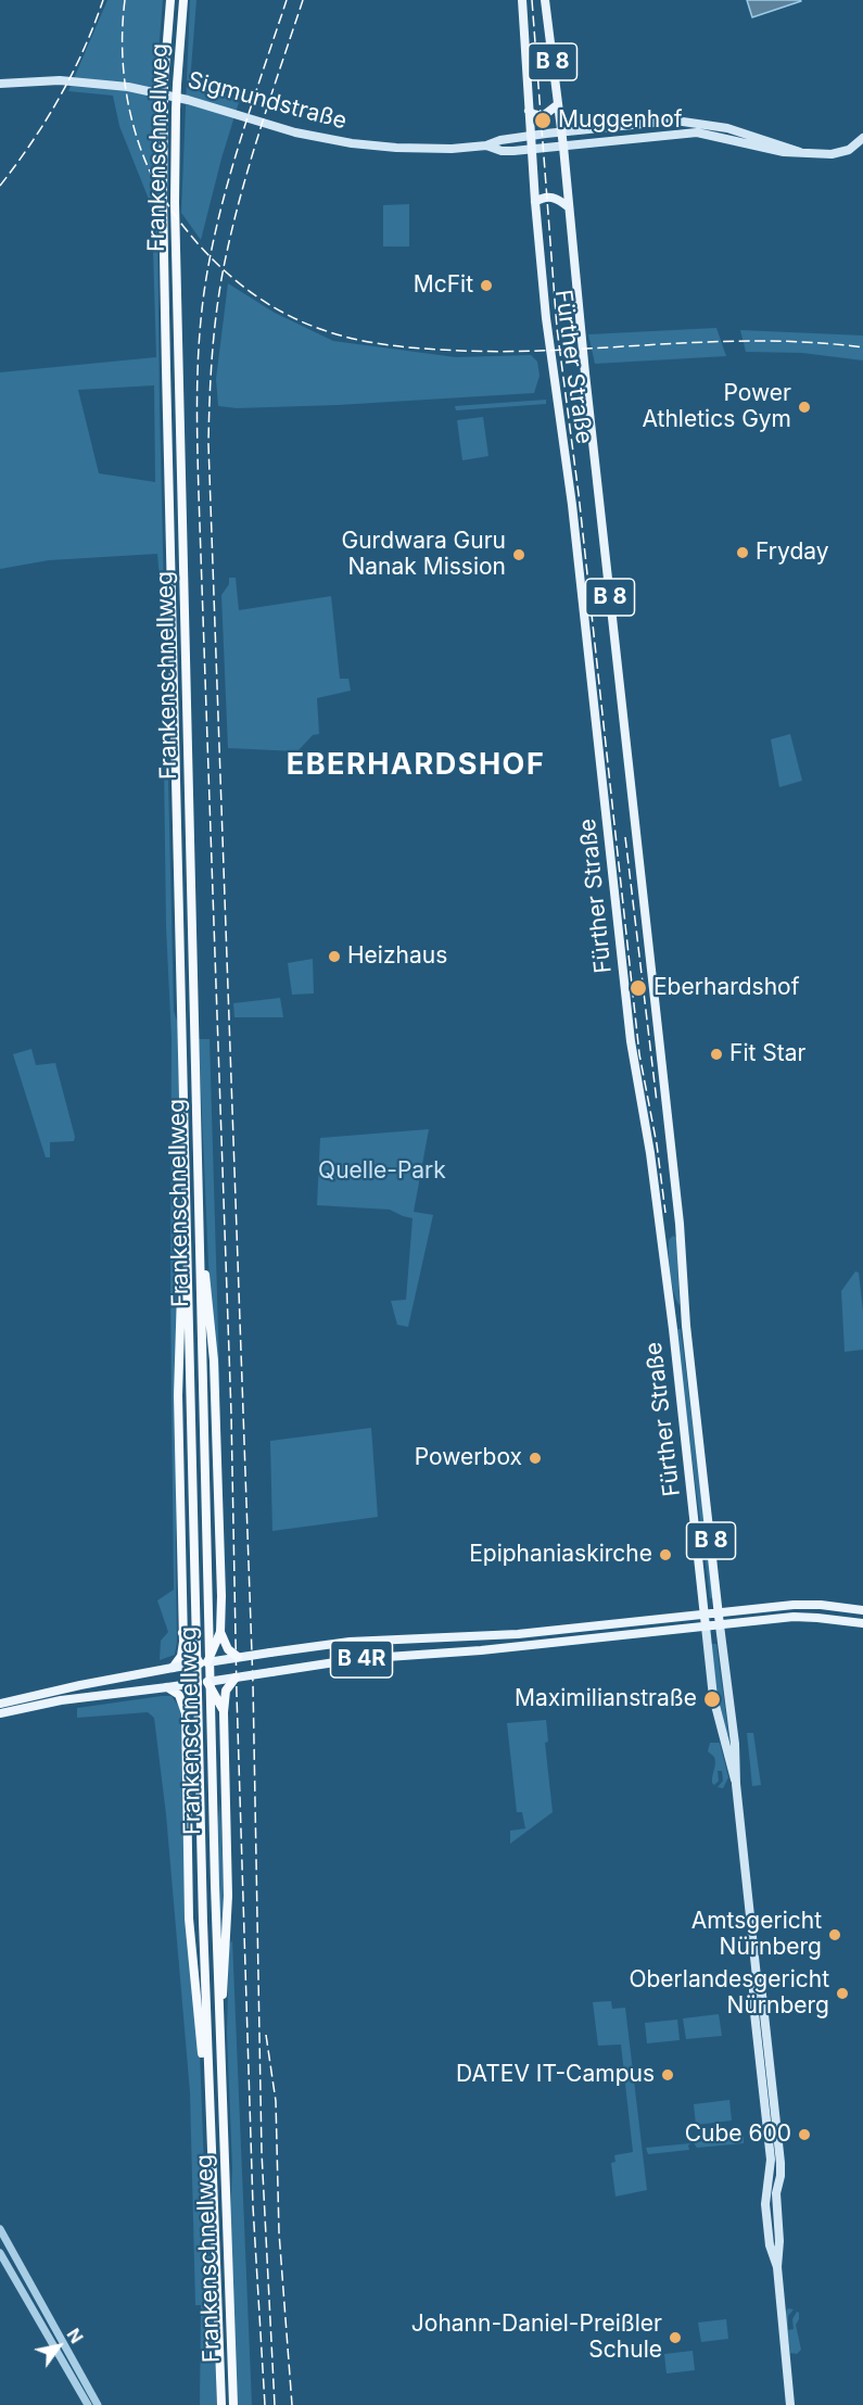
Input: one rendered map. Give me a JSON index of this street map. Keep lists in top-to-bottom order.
{
  "streets": {
    "highway": ["Frankenschnellweg"],
    "main road": [
      "B 8",
      "Sigmundstraße",
      "Fürther Straße",
      "B 4R"
    ]
  },
  "crossings": [
    ["Sigmundstraße", "Fürther Straße"],
    ["Fürther Straße", "B 4R"]
  ],
  "districts": ["EBERHARDSHOF"],
  "parks": ["Quelle-Park"],
  "places": [
    "Muggenhof",
    "McFit",
    "Power Athletics Gym",
    "Fryday",
    "Gurdwara Guru Nanak Mission",
    "Heizhaus",
    "Eberhardshof",
    "Fit Star",
    "Powerbox",
    "Epiphaniaskirche",
    "Maximilianstraße",
    "Amtsgericht Nürnberg",
    "Oberlandesgericht Nürnberg",
    "DATEV IT-Campus",
    "Cube 600",
    "Johann-Daniel-Preißler Schule"
  ],
  "north": "top right"
}
